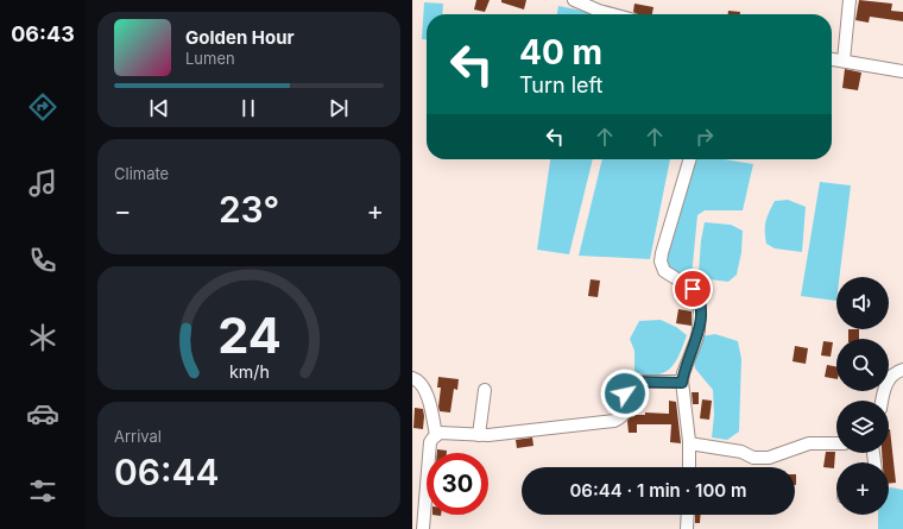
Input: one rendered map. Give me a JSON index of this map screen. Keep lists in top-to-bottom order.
{
  "page": {
    "tabs": "06:43",
    "turn": ["40 m", "Turn left"],
    "song": ["Golden Hour", "Lumen"],
    "tile": [
      "Climate",
      ["Arrival", "06:44"]
    ],
    "heat": ["−", "23°", "+"],
    "map_buttons": "+",
    "limit": "30",
    "trip": "06:44 · 1 min · 100 m",
    "gauge": ["24", "km/h"]
  }
}
